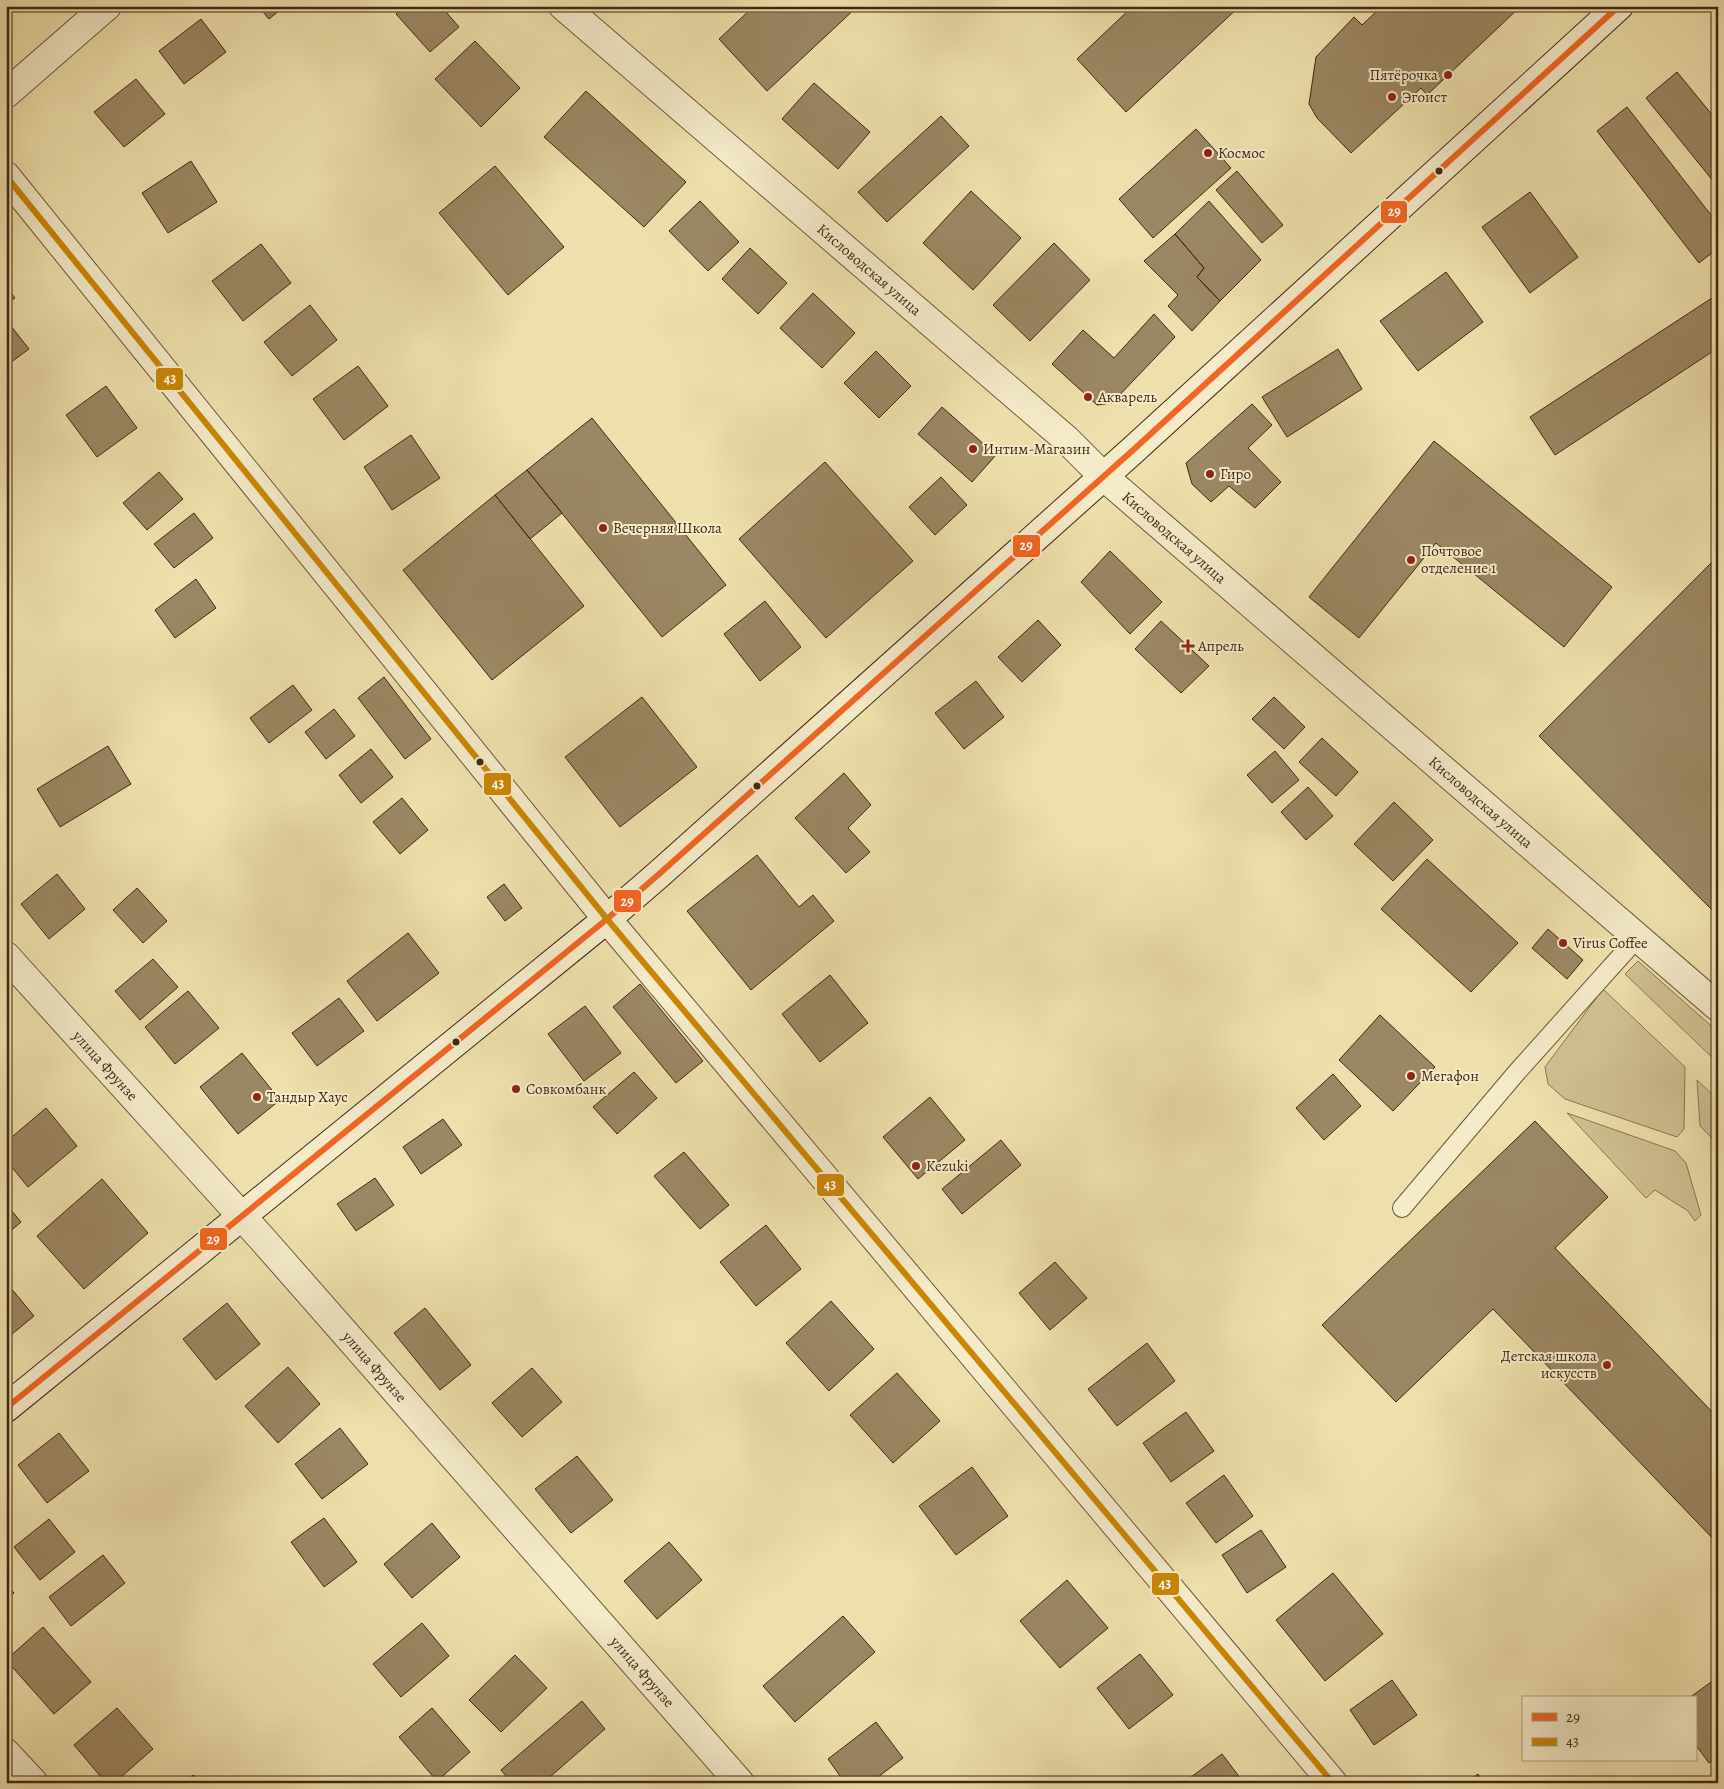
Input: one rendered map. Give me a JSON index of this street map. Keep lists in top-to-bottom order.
{
  "streets": {
    "street": ["Кисловодская улица", "улица Фрунзе"]
  },
  "places": {
    "other": [
      "Пятёрочка",
      "Эгоист",
      "Космос",
      "Акварель",
      "Интим-Магазин",
      "Гиро",
      "Вечерняя Школа",
      "Почтовое отделение 1",
      "Virus Coffee",
      "Мегафон",
      "Совкомбанк",
      "Тандыр Хаус",
      "Kezuki",
      "Детская школа искусств"
    ],
    "health": ["Апрель"]
  },
  "lines": ["transit line 29", "transit line 43"],
  "legend": ["29", "43"]
}
